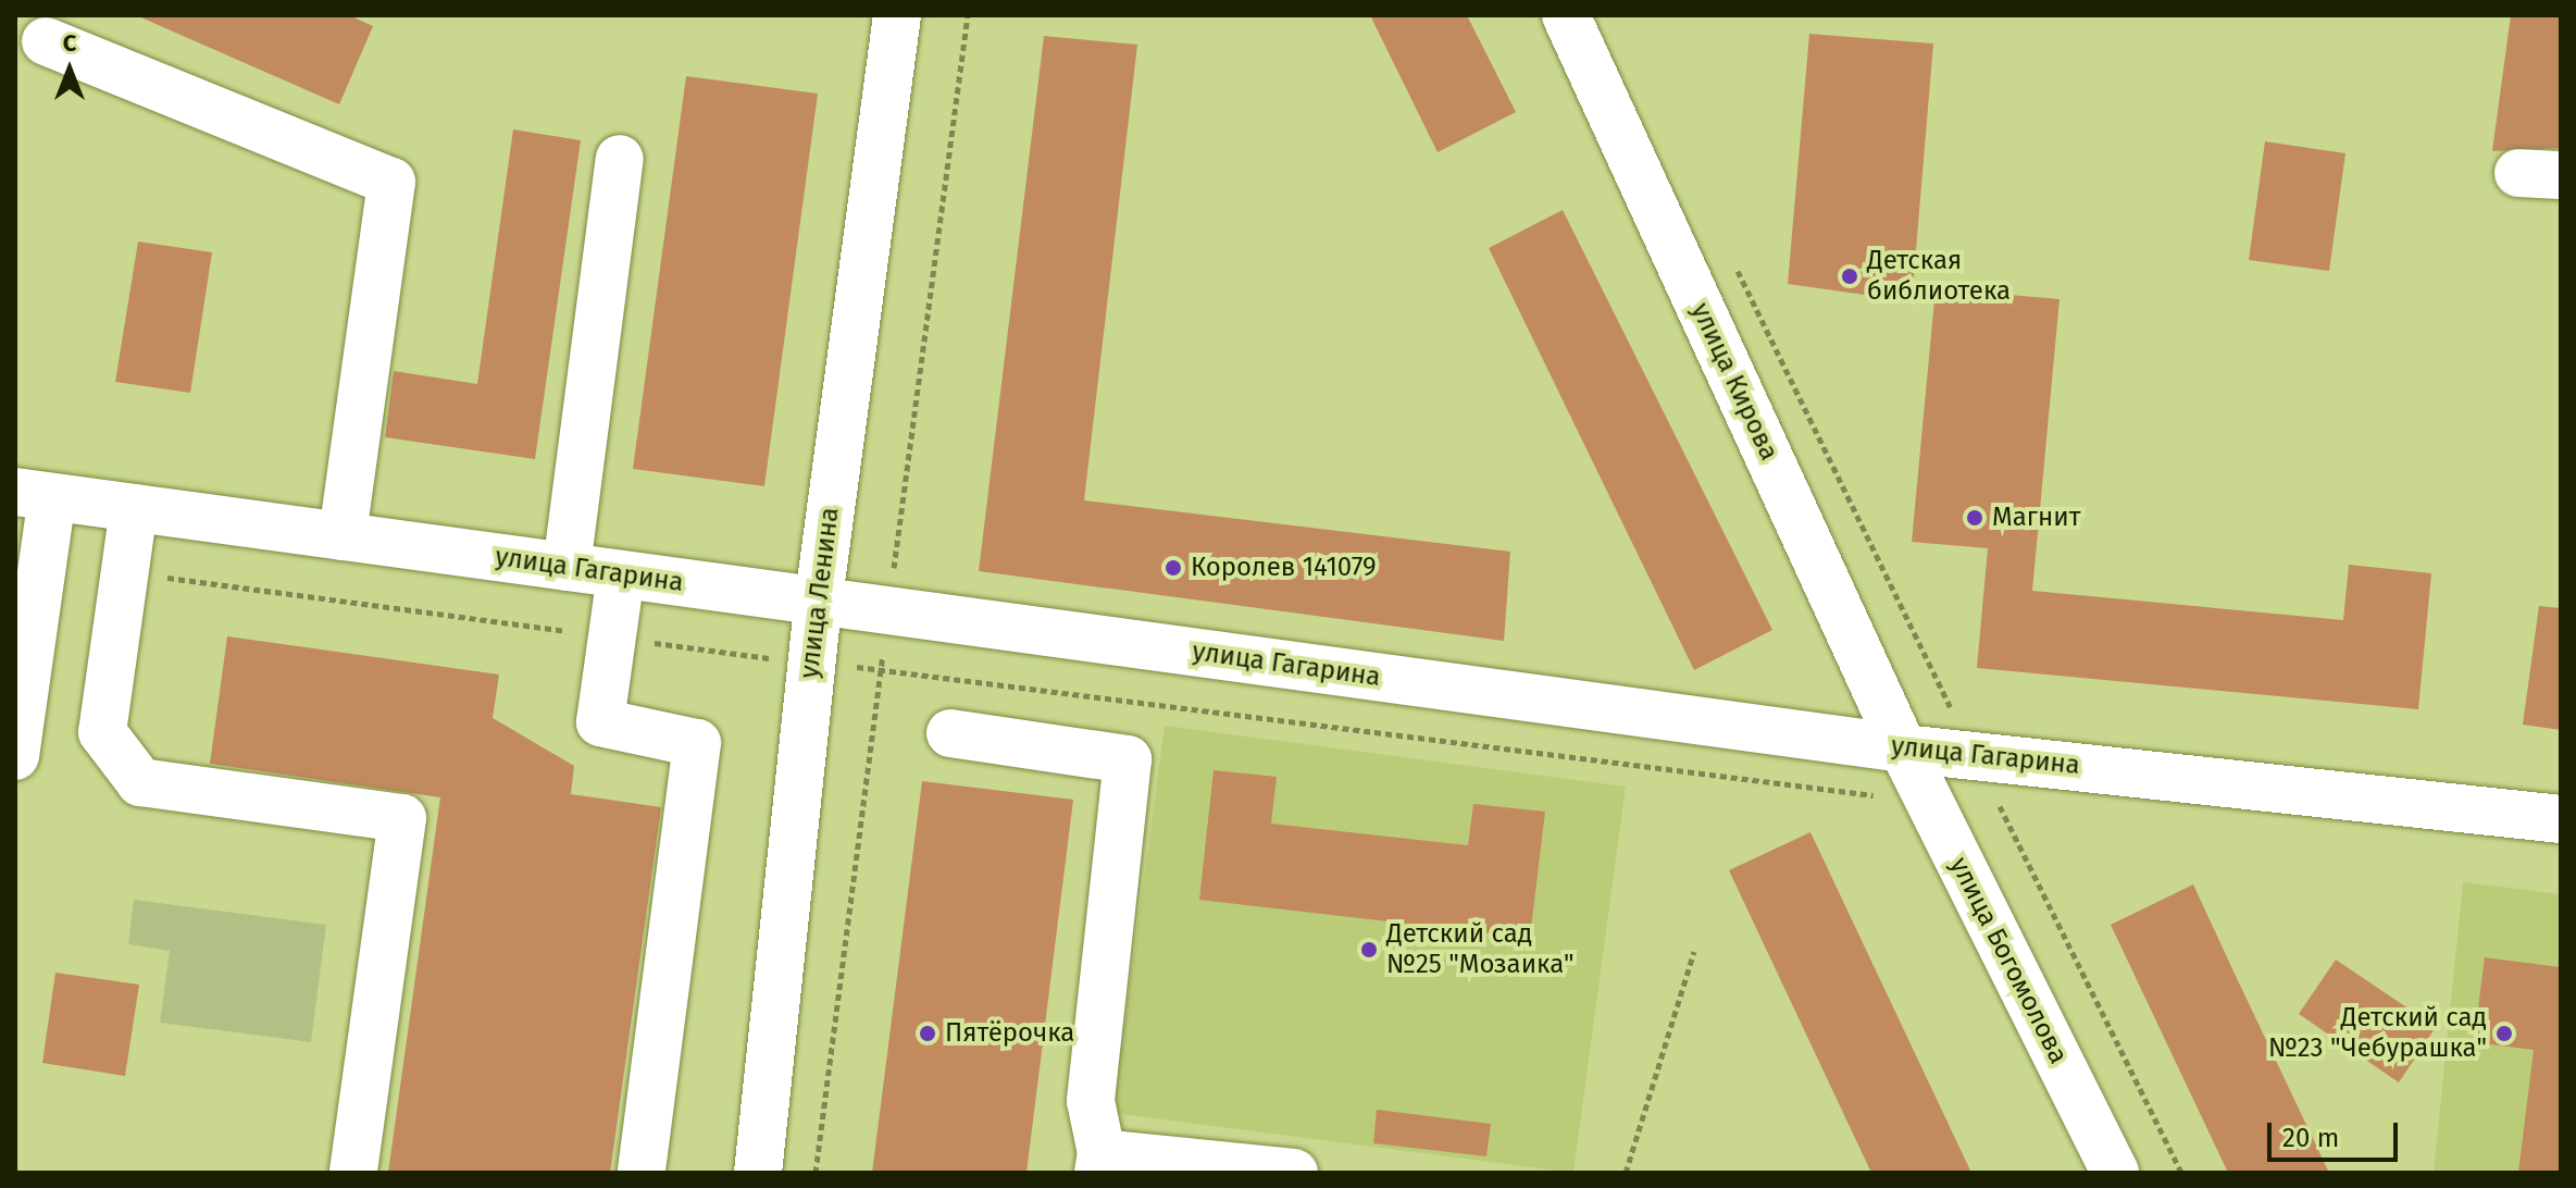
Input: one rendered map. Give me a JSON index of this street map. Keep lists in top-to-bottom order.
{
  "streets": {
    "street": [
      "улица Кирова",
      "улица Гагарина",
      "улица Ленина",
      "улица Богомолова"
    ]
  },
  "crossings": [
    ["улица Кирова", "улица Гагарина"],
    ["улица Кирова", "улица Богомолова"],
    ["улица Гагарина", "улица Ленина"],
    ["улица Гагарина", "улица Богомолова"]
  ],
  "places": [
    "Детская библиотека",
    "Магнит",
    "Королев 141079",
    "Детский сад №25 \"Мозаика\"",
    "Пятёрочка",
    "Детский сад №23 \"Чебурашка\""
  ],
  "scale_bar": "20 m",
  "north": "top"
}
